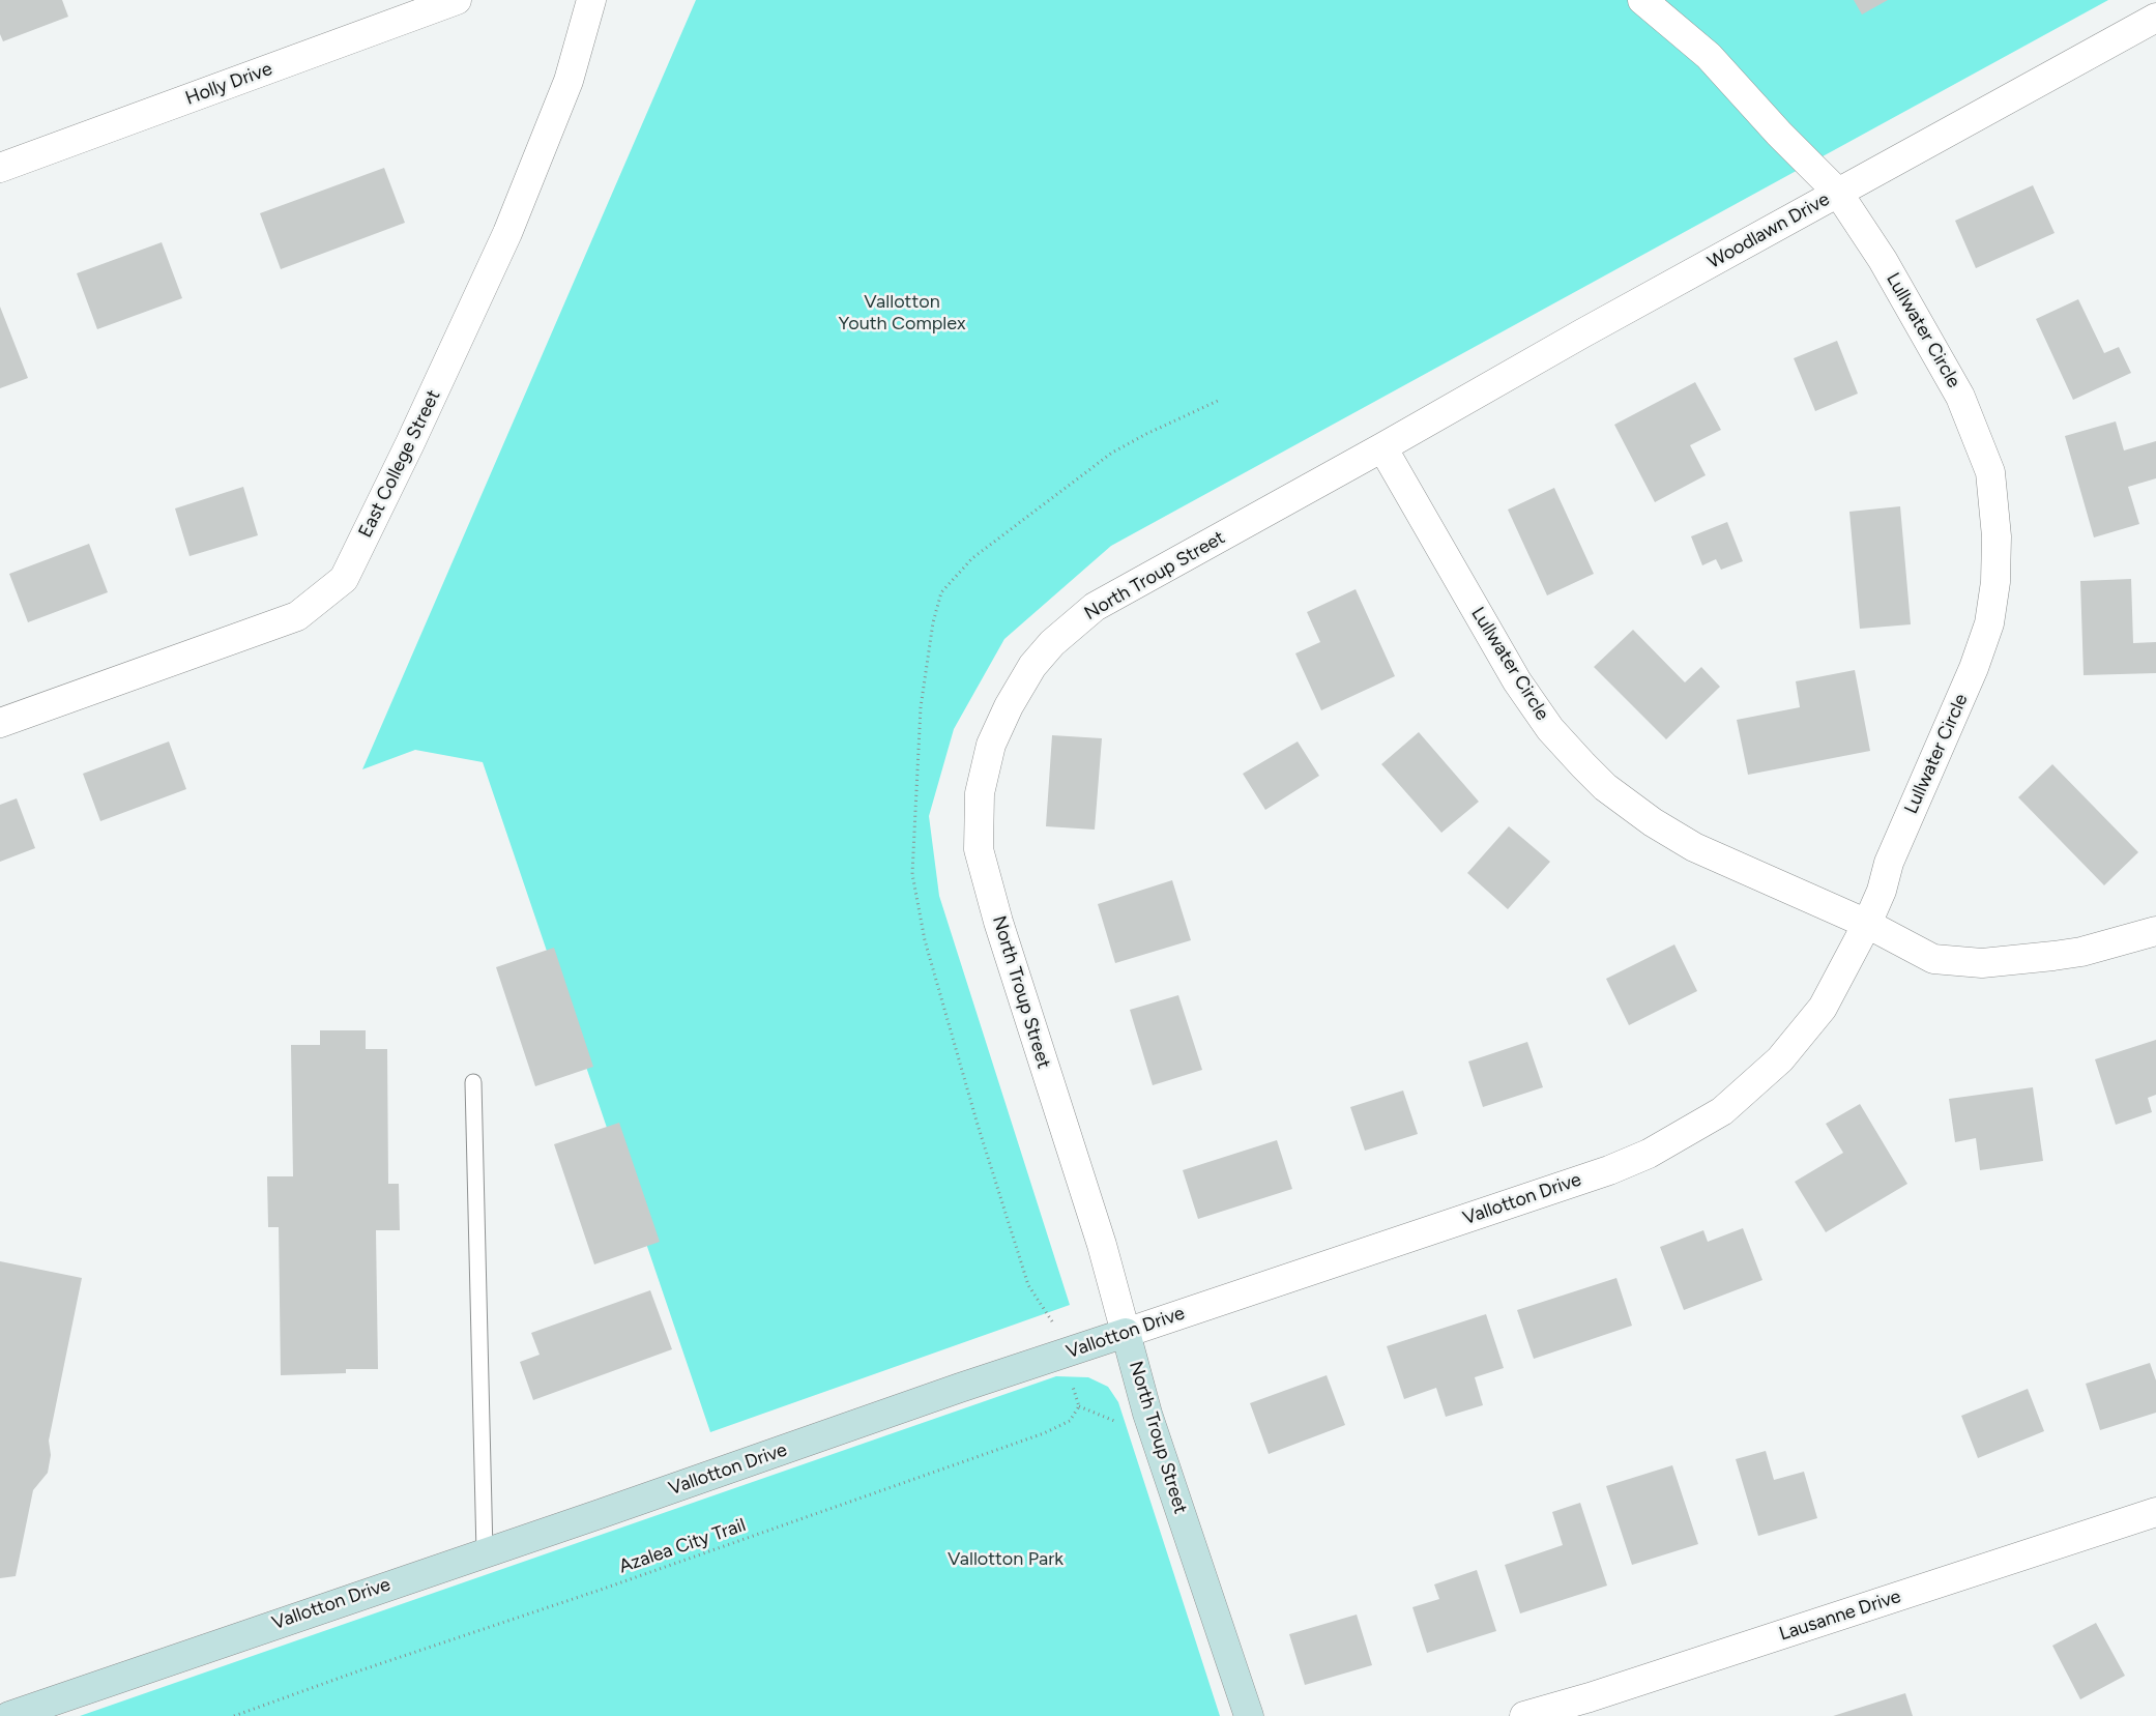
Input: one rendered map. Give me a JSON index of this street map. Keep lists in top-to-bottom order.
{
  "streets": {
    "street": [
      "Holly Drive",
      "Woodlawn Drive",
      "Lullwater Circle",
      "East College Street",
      "North Troup Street",
      "Vallotton Drive",
      "Lausanne Drive"
    ],
    "path": ["Azalea City Trail"]
  },
  "crossings": [
    ["Woodlawn Drive", "Lullwater Circle"],
    ["Woodlawn Drive", "North Troup Street"],
    ["Lullwater Circle", "North Troup Street"],
    ["Lullwater Circle", "Vallotton Drive"],
    ["North Troup Street", "Vallotton Drive"],
    ["Vallotton Drive", "Azalea City Trail"]
  ],
  "parks": ["Vallotton Youth Complex", "Vallotton Park"]
}
